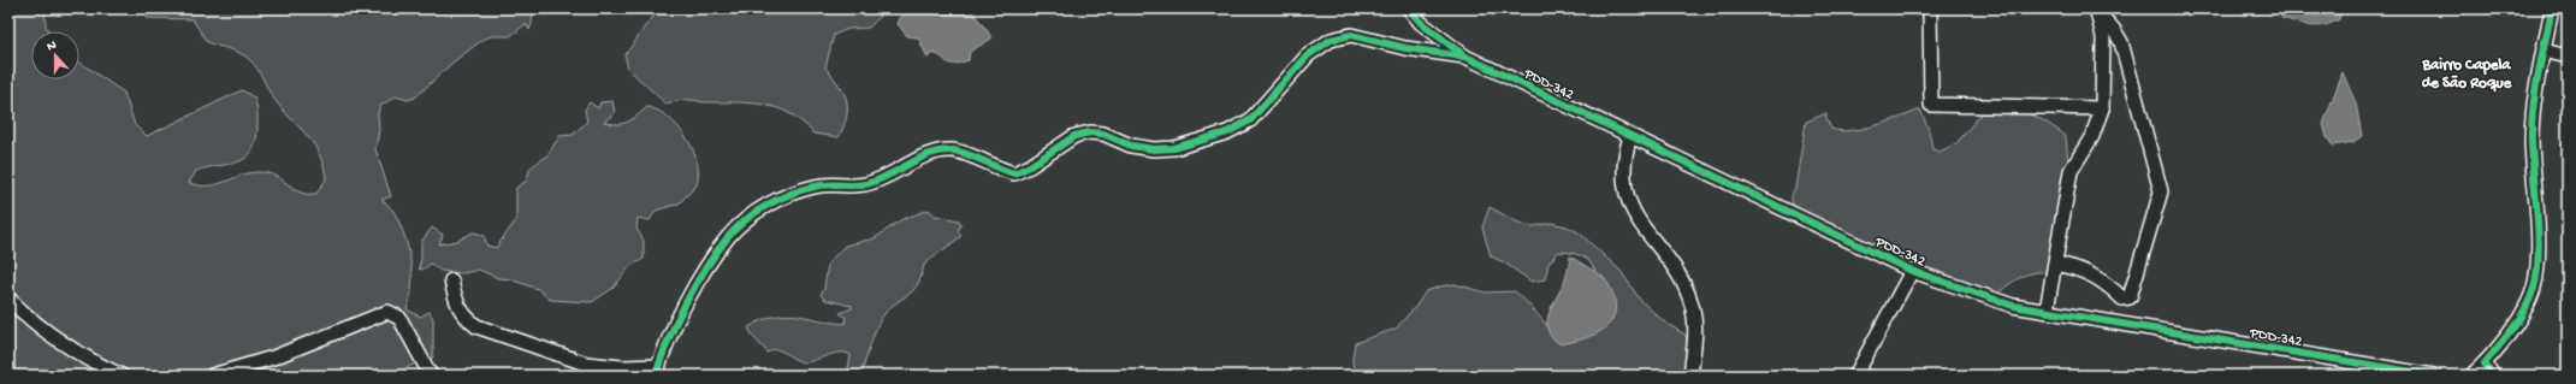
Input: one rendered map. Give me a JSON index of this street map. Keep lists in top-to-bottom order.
{
  "streets": {
    "street": ["PDD-342"]
  },
  "districts": ["Bairro Capela de São Roque"],
  "north": "top"
}
